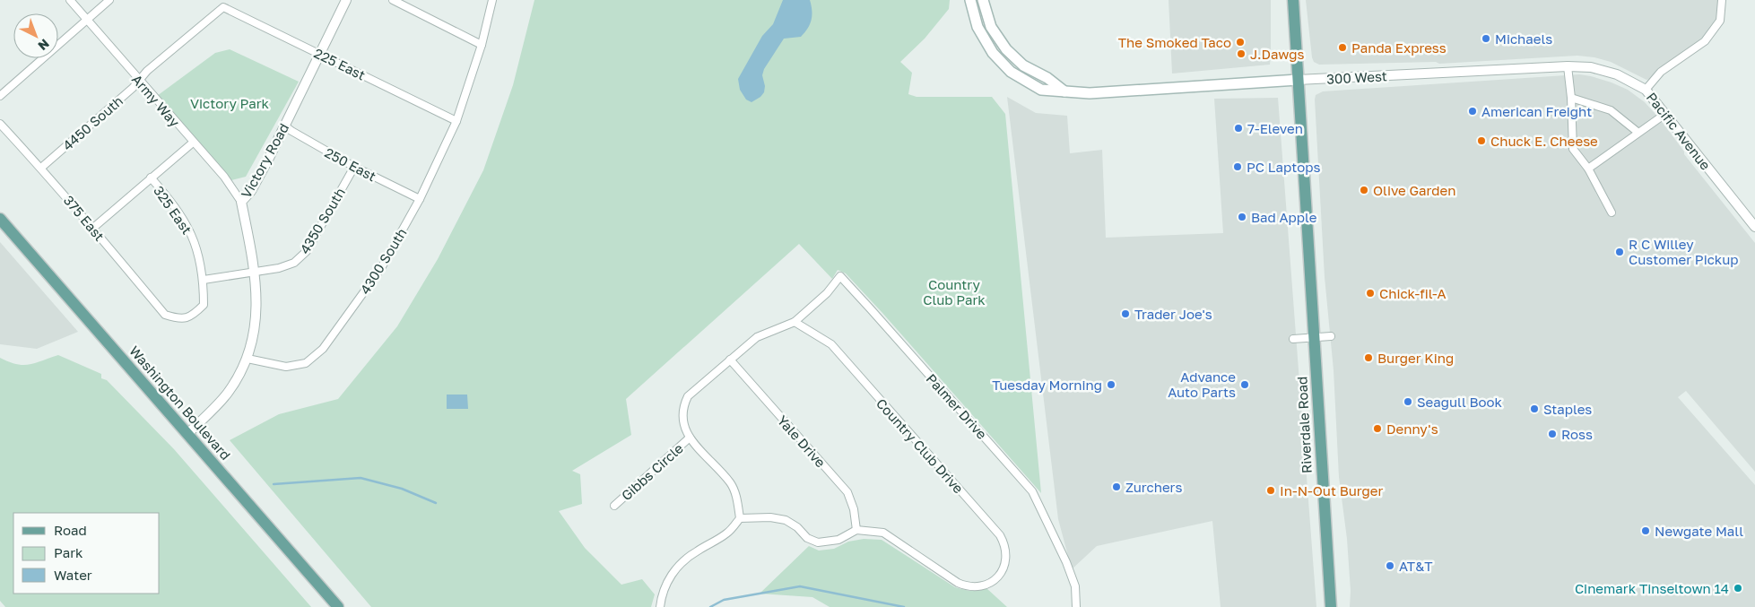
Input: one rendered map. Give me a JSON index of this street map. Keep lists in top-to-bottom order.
{
  "streets": {
    "main road": ["300 West", "Washington Boulevard", "Riverdale Road"],
    "street": [
      "225 East",
      "Army Way",
      "4450 South",
      "Pacific Avenue",
      "Victory Road",
      "250 East",
      "325 East",
      "375 East",
      "4350 South",
      "4300 South",
      "Palmer Drive",
      "Yale Drive",
      "Country Club Drive",
      "Gibbs Circle"
    ]
  },
  "crossings": [
    ["225 East", "4450 South"],
    ["225 East", "Victory Road"],
    ["225 East", "4300 South"],
    ["300 West", "Pacific Avenue"],
    ["300 West", "Riverdale Road"],
    ["Army Way", "4450 South"],
    ["Army Way", "Victory Road"],
    ["4450 South", "375 East"],
    ["Victory Road", "250 East"],
    ["Victory Road", "4350 South"],
    ["Victory Road", "4300 South"],
    ["250 East", "4350 South"],
    ["250 East", "4300 South"],
    ["325 East", "375 East"],
    ["325 East", "4350 South"],
    ["Palmer Drive", "Country Club Drive"],
    ["Yale Drive", "Country Club Drive"]
  ],
  "parks": ["Victory Park", "Country Club Park"],
  "places": [
    "Michaels",
    "The Smoked Taco",
    "Panda Express",
    "J.Dawgs",
    "American Freight",
    "7-Eleven",
    "Chuck E. Cheese",
    "PC Laptops",
    "Olive Garden",
    "Bad Apple",
    "R C Willey Customer Pickup",
    "Chick-fil-A",
    "Trader Joe's",
    "Burger King",
    "Tuesday Morning",
    "Advance Auto Parts",
    "Seagull Book",
    "Staples",
    "Denny's",
    "Ross",
    "Zurchers",
    "In-N-Out Burger",
    "Newgate Mall",
    "AT&T",
    "Cinemark Tinseltown 14"
  ],
  "legend": ["Road", "Park", "Water"],
  "north": "bottom right"
}
